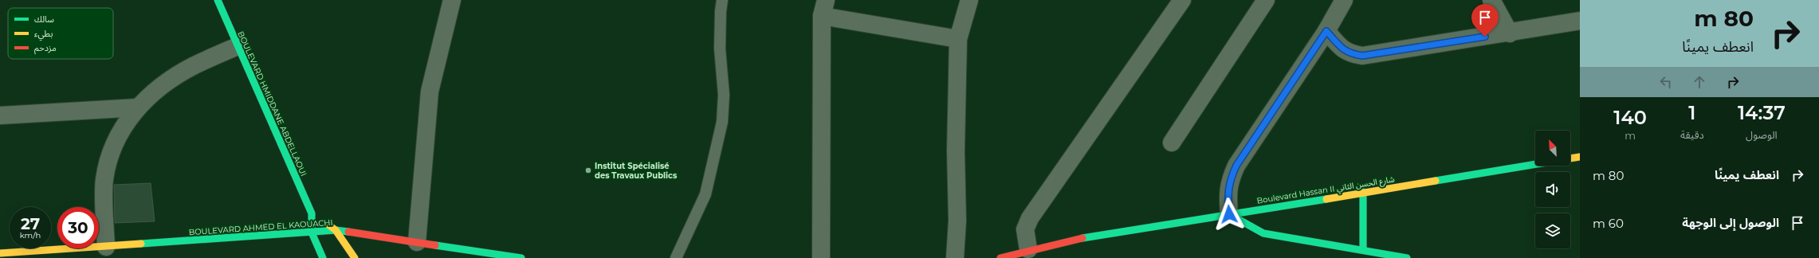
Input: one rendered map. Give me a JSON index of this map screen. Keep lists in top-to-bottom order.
{
  "streets": {
    "street": ["BOULEVARD HMIDDANE ABDELLAOUI", "Boulevard Hassan II شارع الحسن الثاني", "BOULEVARD AHMED EL KAOUACHI"]
  },
  "crossings": [
    ["BOULEVARD HMIDDANE ABDELLAOUI", "BOULEVARD AHMED EL KAOUACHI"]
  ],
  "places": ["Institut Spécialisé des Travaux Publics"],
  "legend": ["سالك", "بطيء", "مزدحم"],
  "north": "top left",
  "page": {
    "turn": ["80 m", "انعطف يمينًا"],
    "eta": [
      "14:37",
      "الوصول",
      "1",
      "دقيقة",
      "140",
      "m"
    ],
    "list": [
      {
        "name": "انعطف يمينًا",
        "value": "80 m"
      },
      {
        "name": "الوصول إلى الوجهة",
        "value": "60 m"
      }
    ],
    "speed": "27 km/h",
    "limit": "30"
  }
}
